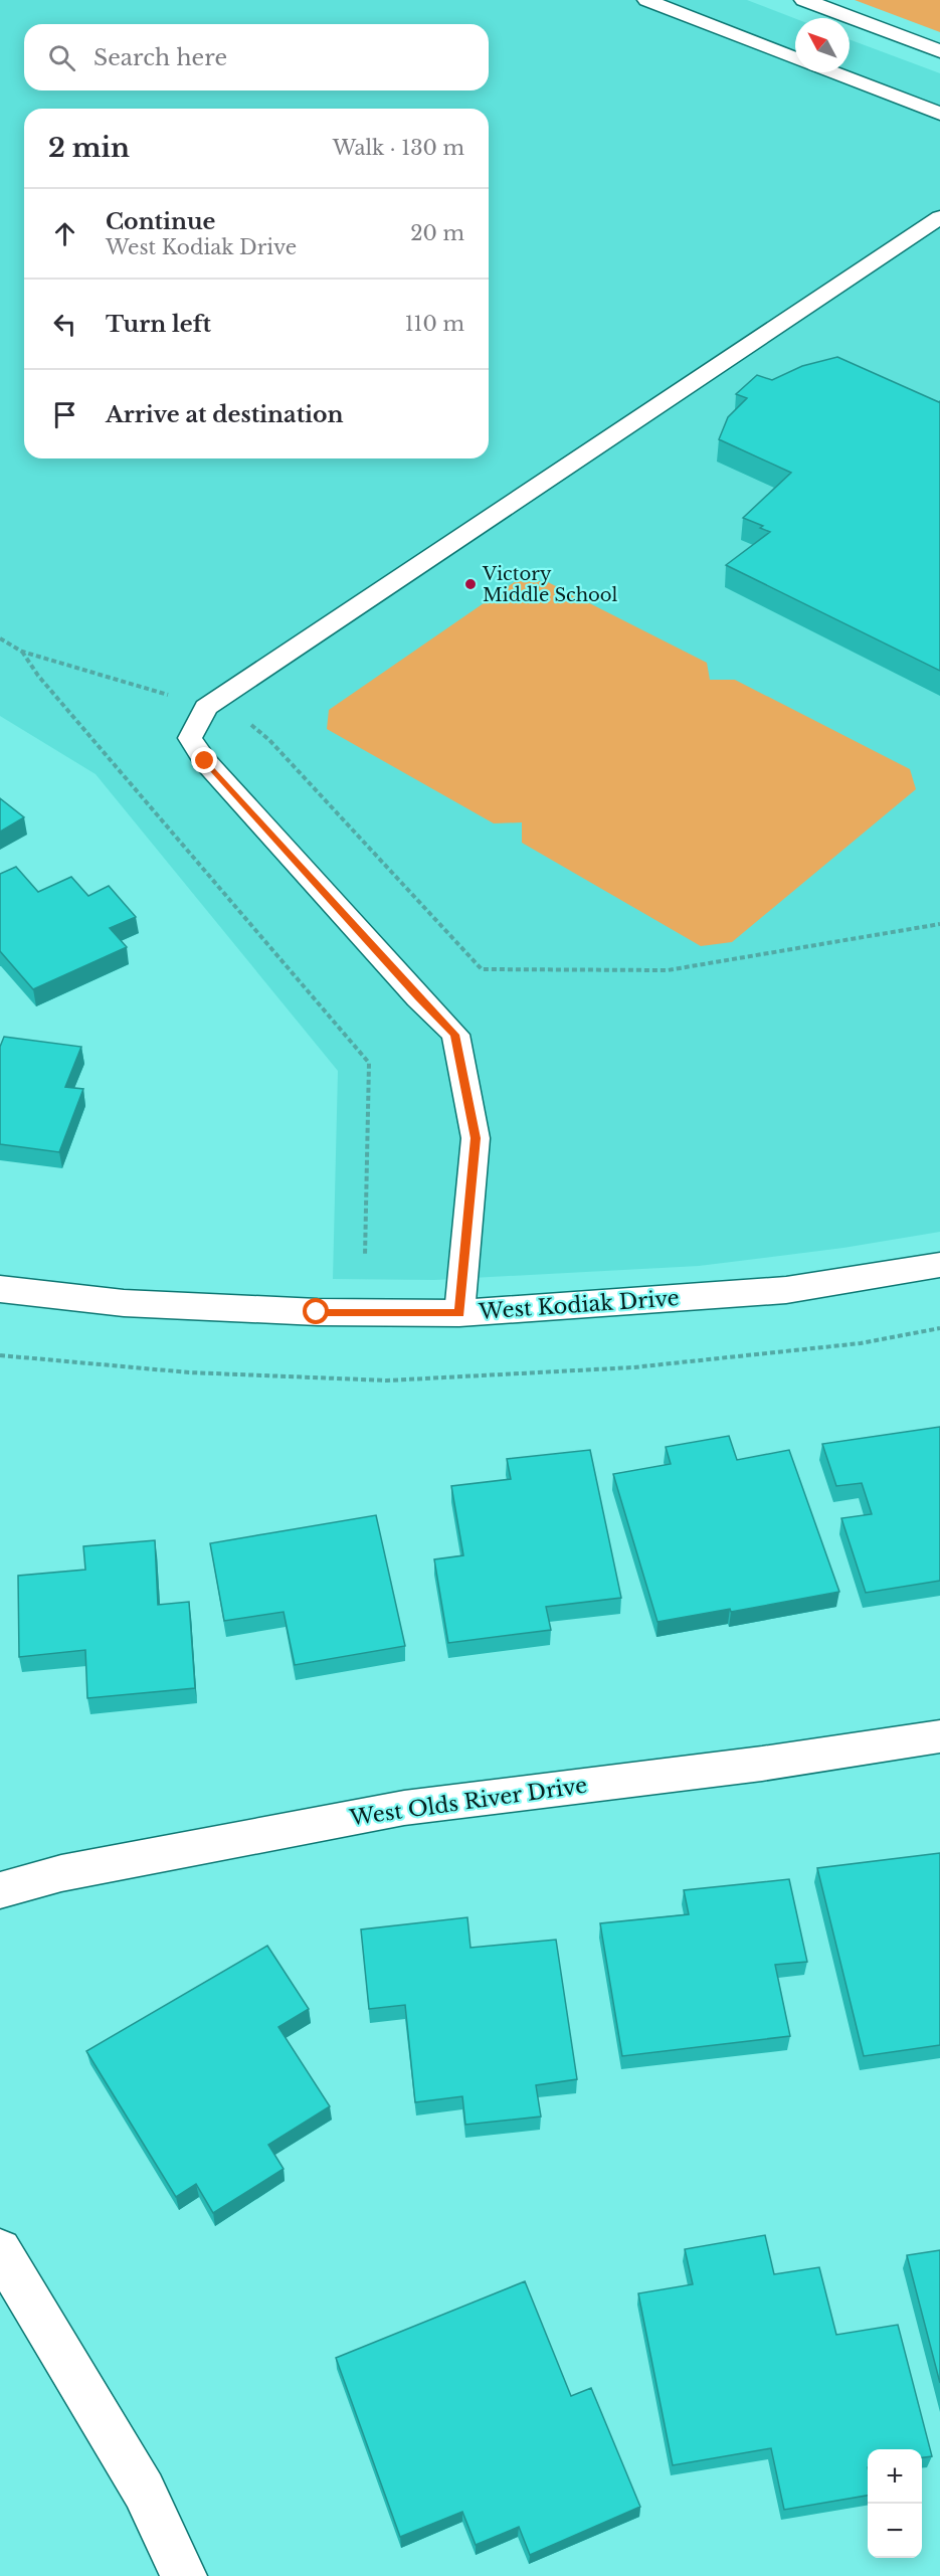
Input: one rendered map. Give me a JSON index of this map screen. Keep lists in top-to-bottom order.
{
  "streets": {
    "street": ["West Kodiak Drive", "West Olds River Drive"]
  },
  "places": ["Victory Middle School"],
  "north": "top left",
  "page": {
    "search": "Search here",
    "heading": ["2 min", "Walk · 130 m"],
    "list": [
      ["Continue", "West Kodiak Drive", "20 m"],
      ["Turn left", "110 m"],
      "Arrive at destination"
    ],
    "map_buttons": ["+", "−"]
  }
}
